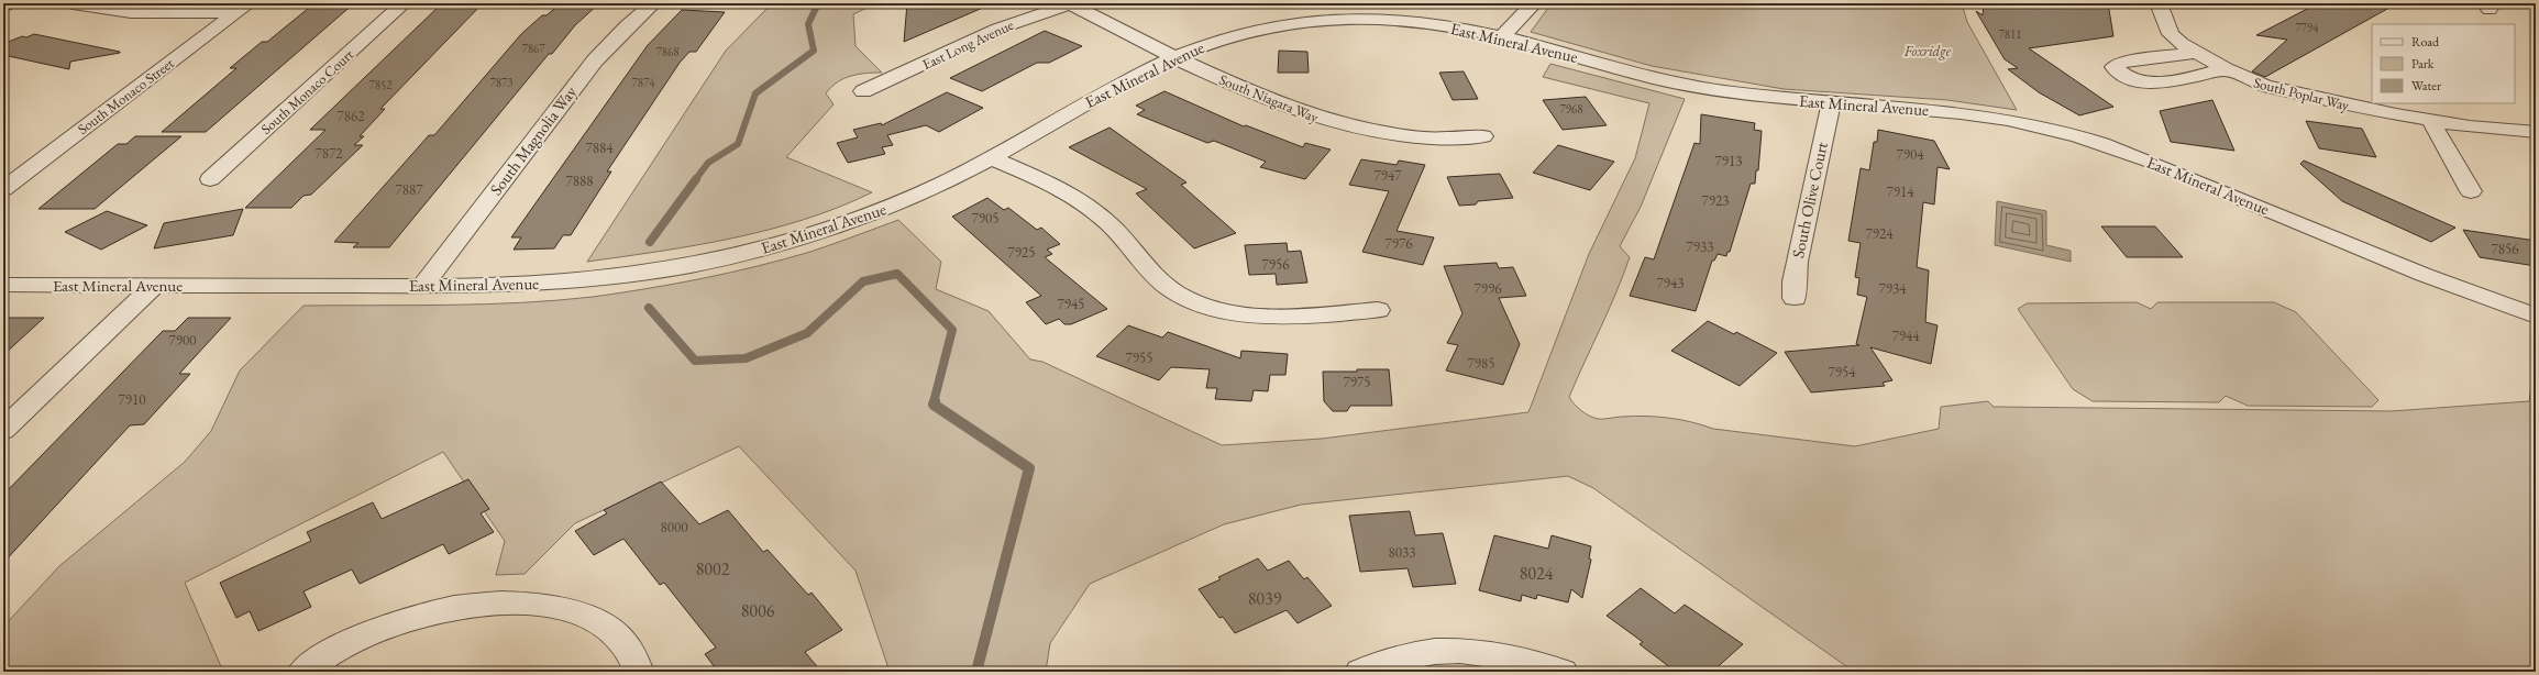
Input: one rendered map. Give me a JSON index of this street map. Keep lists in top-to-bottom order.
{
  "streets": {
    "street": [
      "East Mineral Avenue",
      "East Long Avenue",
      "South Monaco Court",
      "South Poplar Way",
      "South Monaco Street",
      "South Niagara Way",
      "South Magnolia Way",
      "South Olive Court"
    ]
  },
  "crossings": [
    ["East Mineral Avenue", "South Niagara Way"],
    ["East Mineral Avenue", "South Magnolia Way"],
    ["East Mineral Avenue", "South Olive Court"],
    ["East Long Avenue", "South Niagara Way"]
  ],
  "parks": ["Foxridge"],
  "house_numbers": [
    "7794",
    "7811",
    "7867",
    "7868",
    "7873",
    "7874",
    "7852",
    "7968",
    "7862",
    "7884",
    "7872",
    "7904",
    "7913",
    "7947",
    "7888",
    "7887",
    "7914",
    "7923",
    "7905",
    "7924",
    "7976",
    "7933",
    "7856",
    "7925",
    "7956",
    "7943",
    "7996",
    "7934",
    "7945",
    "7944",
    "7900",
    "7955",
    "7985",
    "7954",
    "7975",
    "7910",
    "8000",
    "8033",
    "8002",
    "8024",
    "8039",
    "8006"
  ],
  "legend": ["Road", "Park", "Water"]
}
